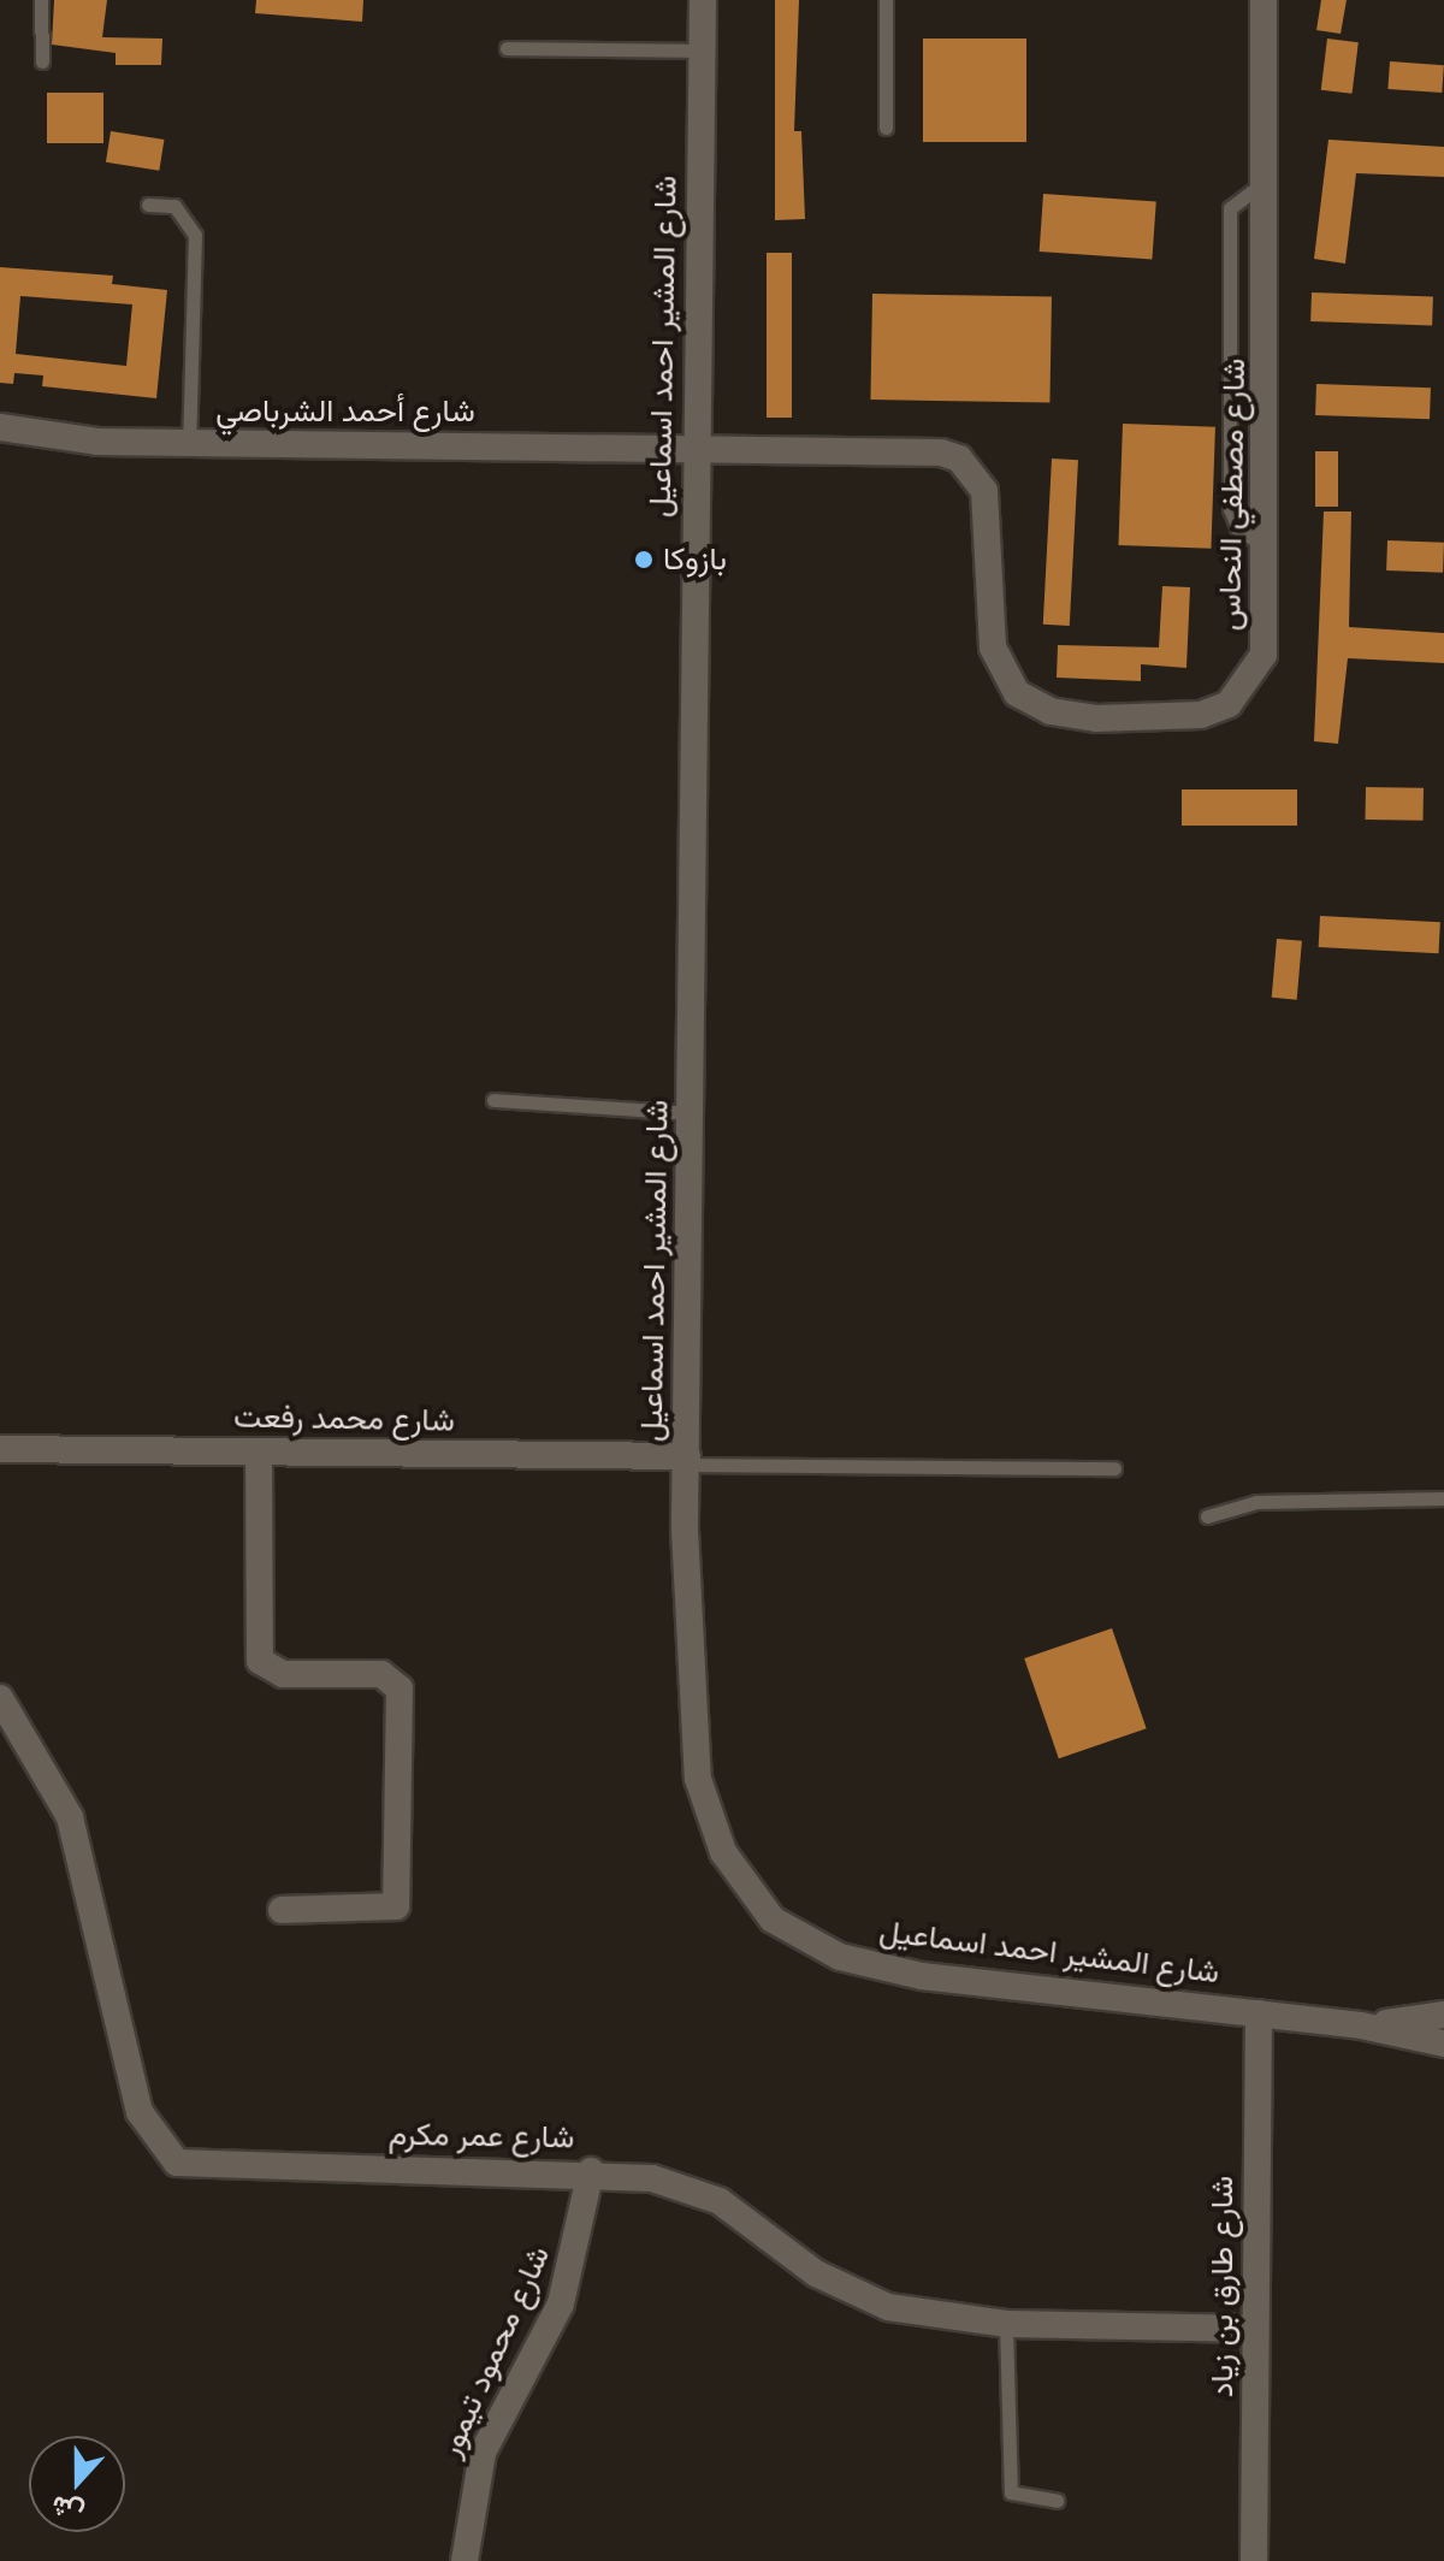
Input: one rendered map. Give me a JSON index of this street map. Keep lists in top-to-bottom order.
{
  "streets": {
    "street": [
      "شارع المشير احمد اسماعيل",
      "شارع أحمد الشرباصي",
      "شارع مصطفي النحاس",
      "شارع محمد رفعت",
      "شارع عمر مكرم",
      "شارع طارق بن زياد",
      "شارع محمود تيمور"
    ]
  },
  "crossings": [
    ["شارع المشير احمد اسماعيل", "شارع أحمد الشرباصي"],
    ["شارع المشير احمد اسماعيل", "شارع مصطفي النحاس"],
    ["شارع المشير احمد اسماعيل", "شارع محمد رفعت"],
    ["شارع المشير احمد اسماعيل", "شارع طارق بن زياد"],
    ["شارع أحمد الشرباصي", "شارع مصطفي النحاس"],
    ["شارع عمر مكرم", "شارع طارق بن زياد"],
    ["شارع عمر مكرم", "شارع محمود تيمور"]
  ],
  "places": ["بازوكا"],
  "north": "bottom"
}
